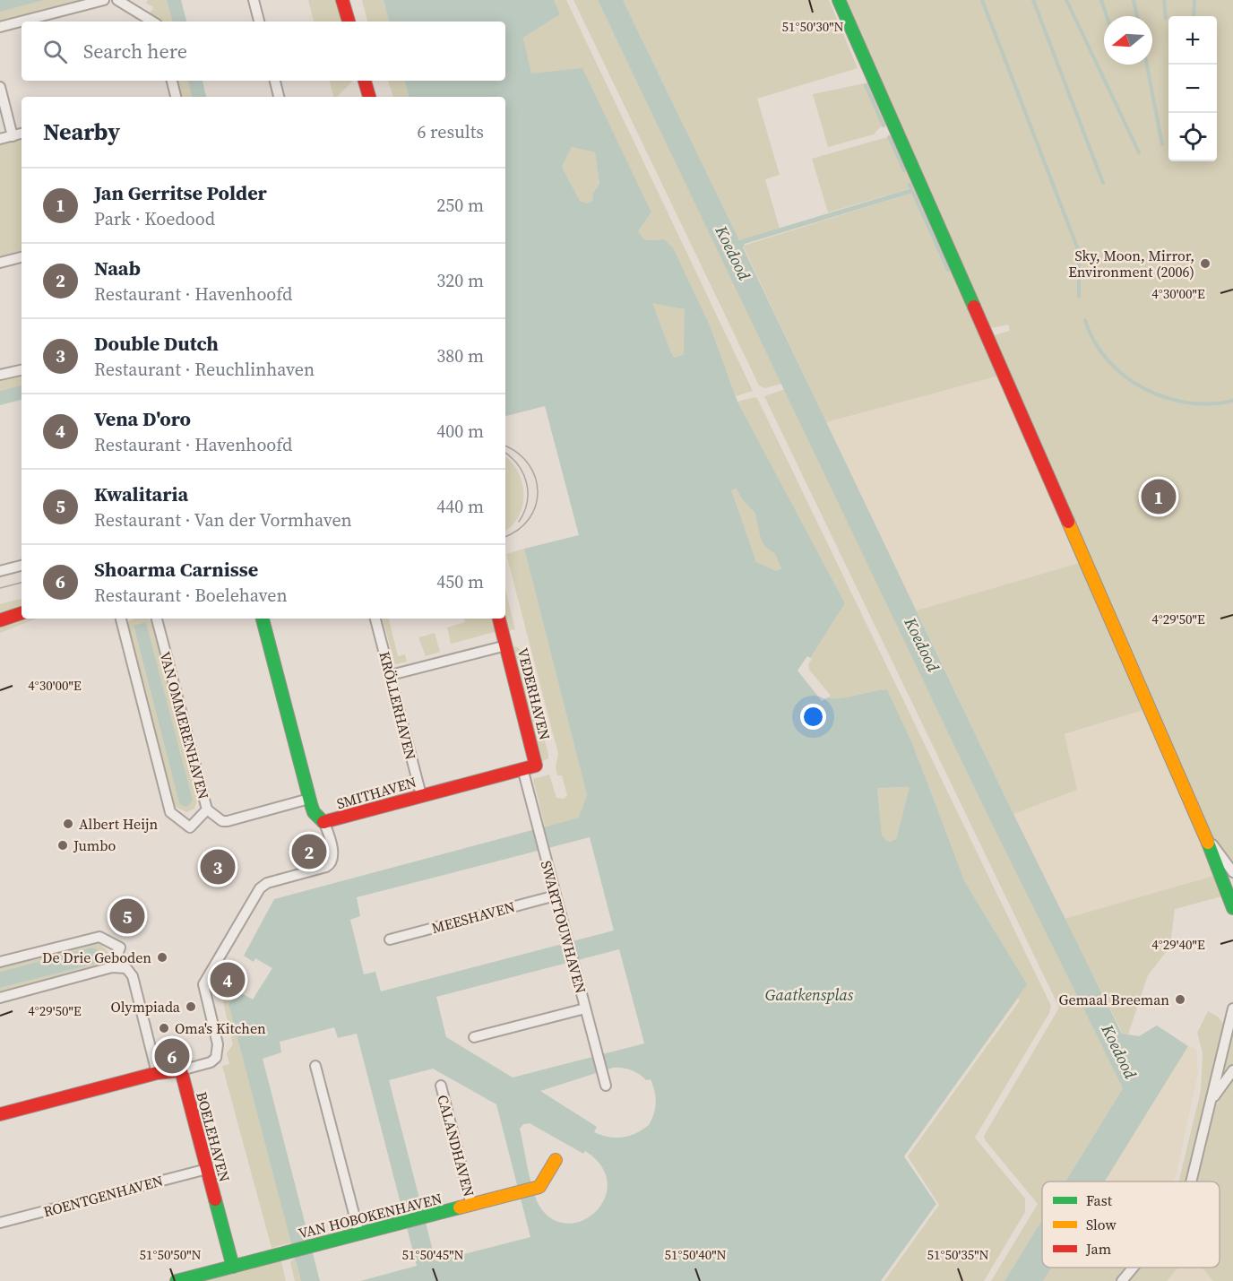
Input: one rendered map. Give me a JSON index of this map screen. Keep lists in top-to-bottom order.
{
  "streets": {
    "street": [
      "VEDERHAVEN",
      "KRÖLLERHAVEN",
      "VAN OMMERENHAVEN",
      "SMITHAVEN",
      "MEESHAVEN",
      "SWARTTOUWHAVEN",
      "BOELEHAVEN",
      "CALANDHAVEN",
      "ROENTGENHAVEN",
      "VAN HOBOKENHAVEN"
    ]
  },
  "crossings": [
    ["VEDERHAVEN", "SMITHAVEN"],
    ["VEDERHAVEN", "SWARTTOUWHAVEN"],
    ["KRÖLLERHAVEN", "SMITHAVEN"],
    ["SMITHAVEN", "SWARTTOUWHAVEN"],
    ["MEESHAVEN", "SWARTTOUWHAVEN"],
    ["BOELEHAVEN", "ROENTGENHAVEN"],
    ["BOELEHAVEN", "VAN HOBOKENHAVEN"],
    ["CALANDHAVEN", "VAN HOBOKENHAVEN"]
  ],
  "water": ["Koedood", "Gaatkensplas"],
  "places": [
    "Sky, Moon, Mirror, Environment (2006)",
    "Albert Heijn",
    "Jumbo",
    "De Drie Geboden",
    "Gemaal Breeman",
    "Olympiada",
    "Oma's Kitchen"
  ],
  "legend": ["Fast", "Slow", "Jam"],
  "north": "left",
  "page": {
    "map_buttons": ["+", "−"],
    "search": "Search here",
    "heading": ["Nearby", "6 results"],
    "list": [
      {
        "mark": "1",
        "name": "Jan Gerritse Polder",
        "note": "Park · Koedood",
        "value": "250 m"
      },
      {
        "mark": "2",
        "name": "Naab",
        "note": "Restaurant · Havenhoofd",
        "value": "320 m"
      },
      {
        "mark": "3",
        "name": "Double Dutch",
        "note": "Restaurant · Reuchlinhaven",
        "value": "380 m"
      },
      {
        "mark": "4",
        "name": "Vena D'oro",
        "note": "Restaurant · Havenhoofd",
        "value": "400 m"
      },
      {
        "mark": "5",
        "name": "Kwalitaria",
        "note": "Restaurant · Van der Vormhaven",
        "value": "440 m"
      },
      {
        "mark": "6",
        "name": "Shoarma Carnisse",
        "note": "Restaurant · Boelehaven",
        "value": "450 m"
      }
    ],
    "pins": [
      "1",
      "2",
      "3",
      "5",
      "4",
      "6"
    ]
  },
  "coordinates": [
    "51°50'30\"N",
    "4°30'00\"E",
    "4°29'50\"E",
    "4°29'40\"E",
    "51°50'50\"N",
    "51°50'45\"N",
    "51°50'40\"N",
    "51°50'35\"N"
  ]
}
